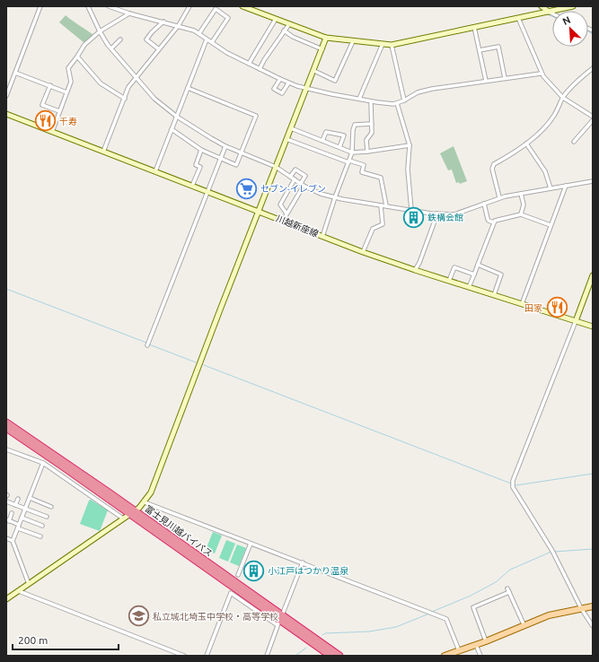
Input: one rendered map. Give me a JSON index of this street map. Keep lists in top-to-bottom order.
{
  "streets": {
    "highway": ["富士見川越バイパス"],
    "street": ["川越新座線"]
  },
  "places": {
    "restaurant": ["千寿", "田家"],
    "supermarket": ["セブン-イレブン"],
    "building": ["鉄構会館", "小江戸はつかり温泉"],
    "school or university": ["私立城北埼玉中学校・高等学校"]
  },
  "scale_bar": "200 m",
  "north": "top left"
}
